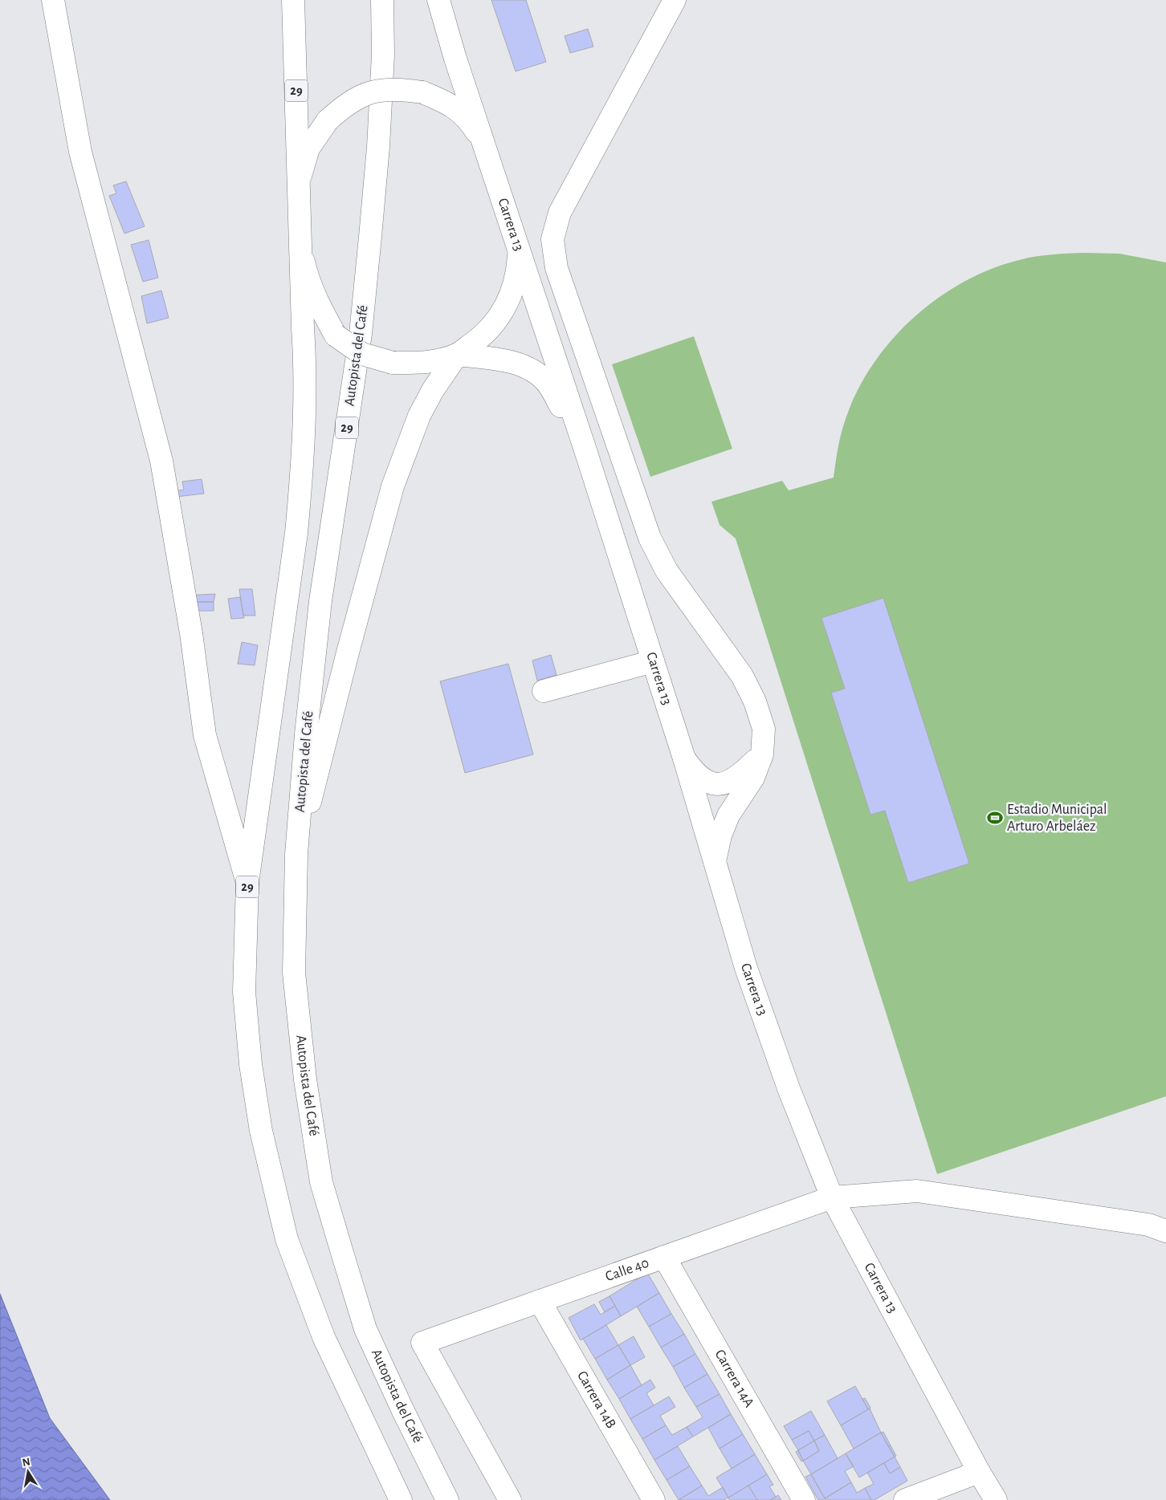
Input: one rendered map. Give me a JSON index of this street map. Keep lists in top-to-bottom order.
{
  "streets": {
    "main road": [
      "29",
      "Carrera 13",
      "Autopista del Café",
      "Calle 40",
      "Carrera 14A",
      "Carrera 14B"
    ]
  },
  "crossings": [
    ["Carrera 13", "Calle 40"],
    ["Calle 40", "Carrera 14A"],
    ["Calle 40", "Carrera 14B"]
  ],
  "places": {
    "sports": ["Estadio Municipal Arturo Arbeláez"]
  },
  "north": "top"
}
